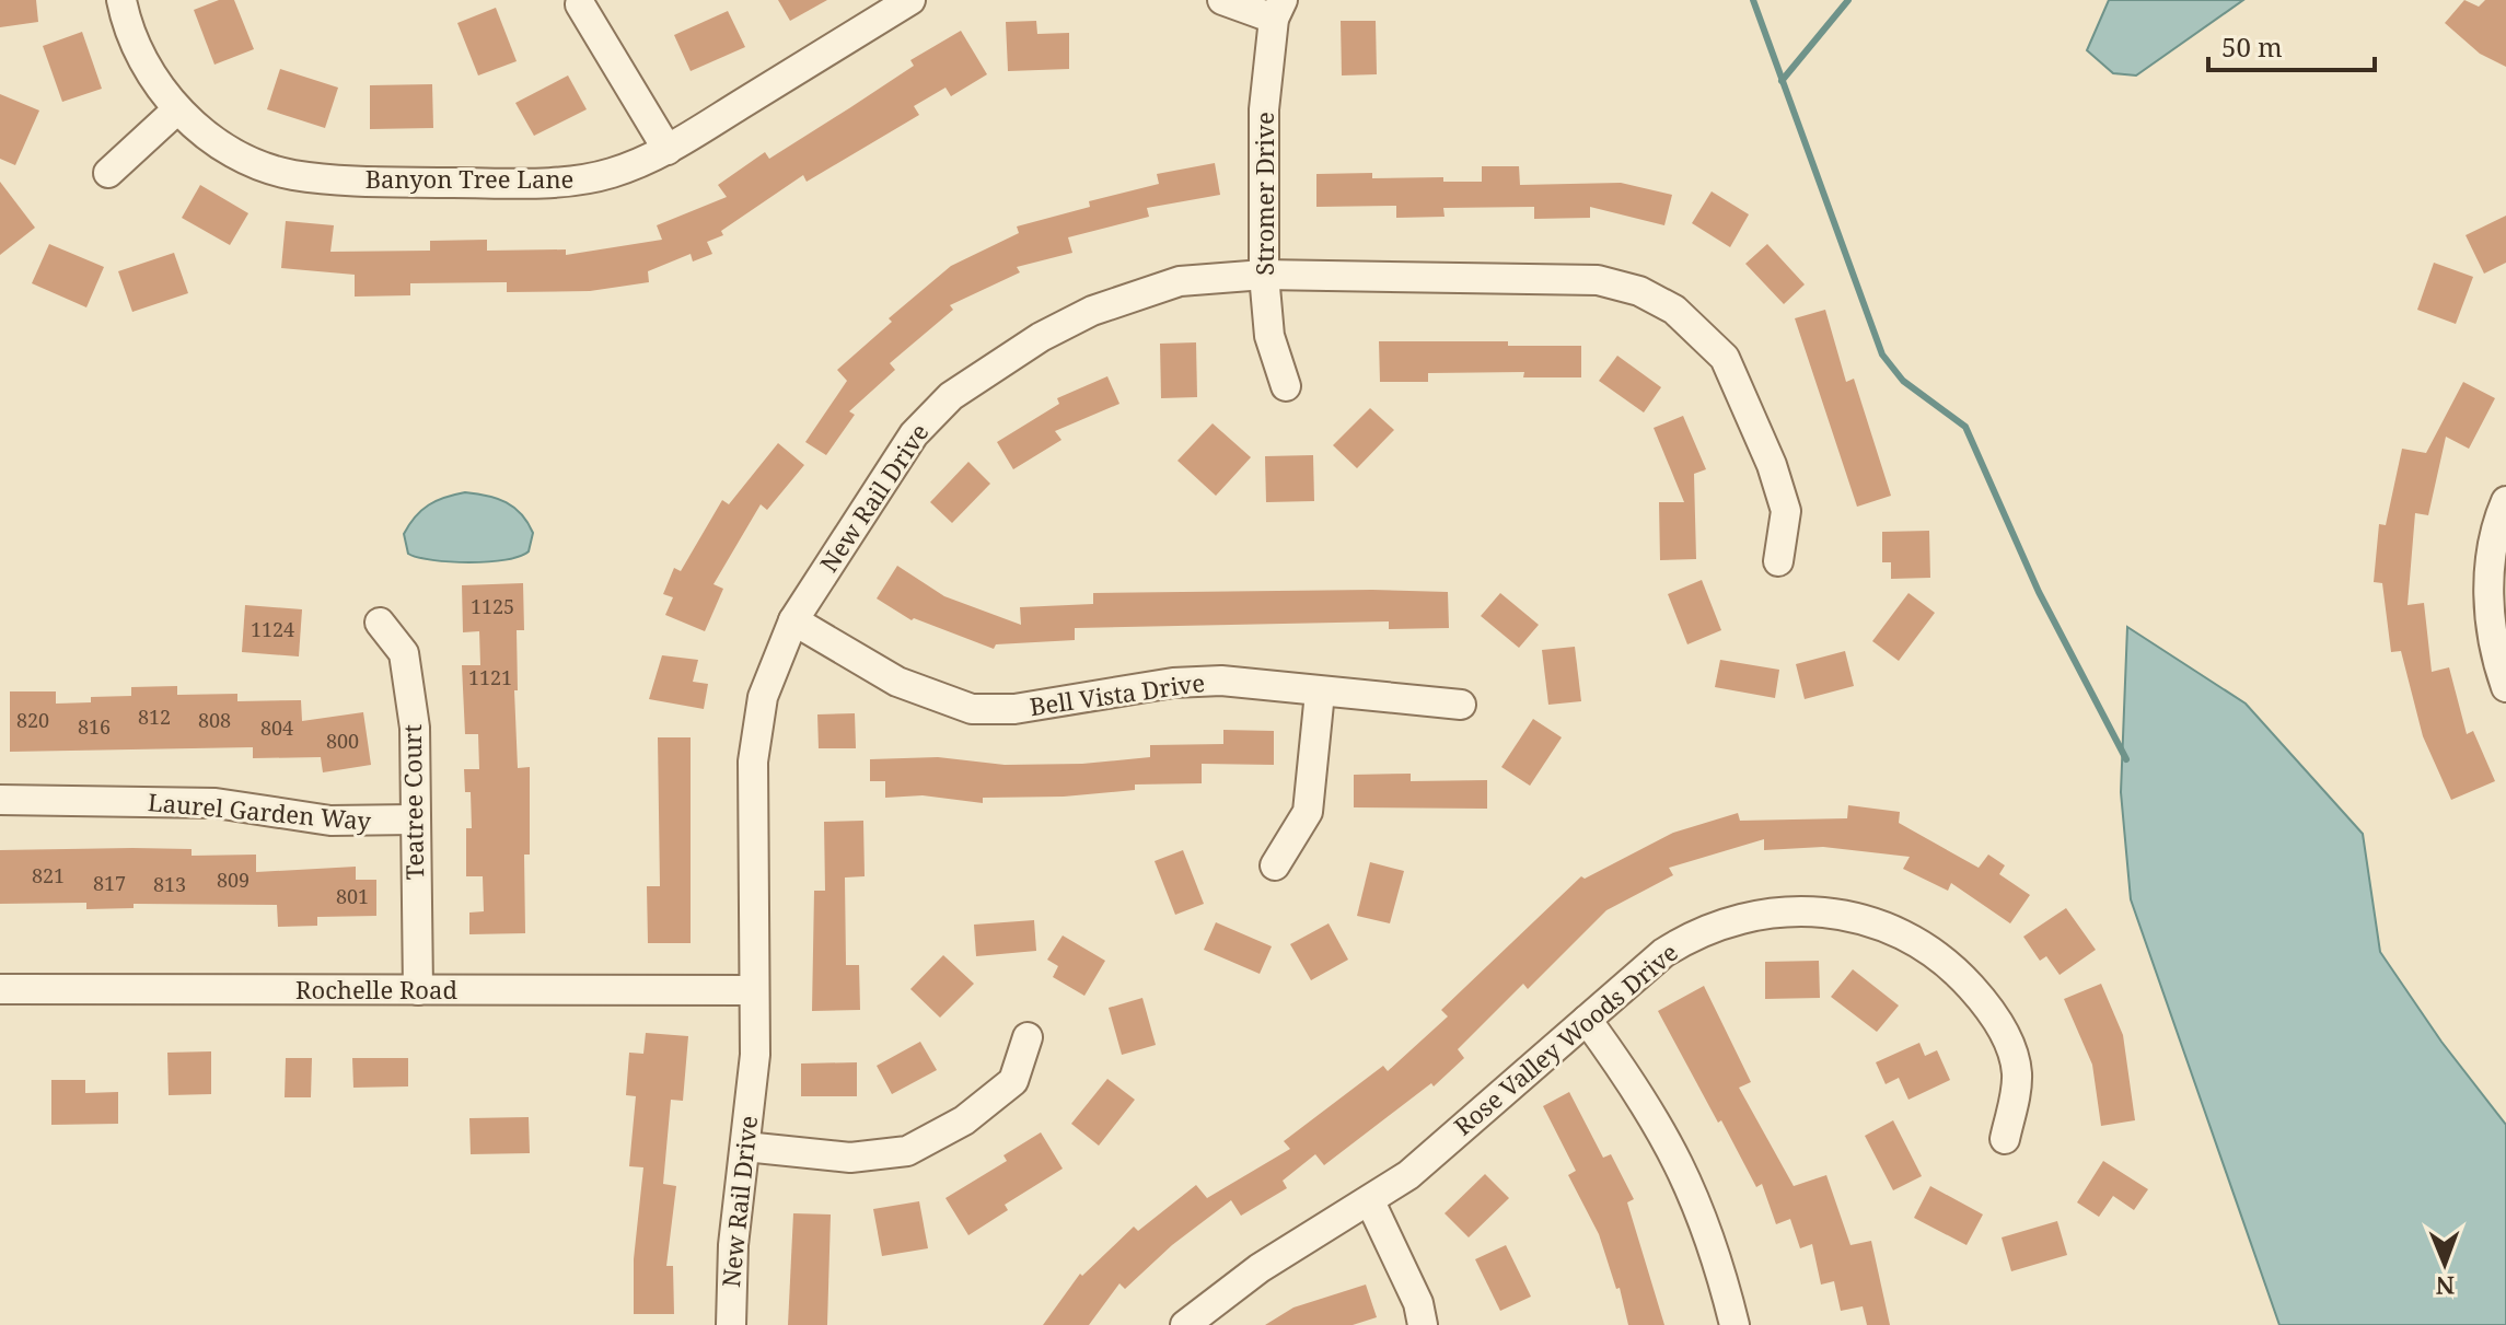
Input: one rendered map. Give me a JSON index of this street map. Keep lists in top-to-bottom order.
{
  "streets": {
    "street": [
      "Banyon Tree Lane",
      "Stromer Drive",
      "New Rail Drive",
      "Bell Vista Drive",
      "Teatree Court",
      "Laurel Garden Way",
      "Rochelle Road",
      "Rose Valley Woods Drive"
    ]
  },
  "crossings": [
    ["Stromer Drive", "New Rail Drive"],
    ["New Rail Drive", "Bell Vista Drive"],
    ["New Rail Drive", "Rochelle Road"],
    ["Teatree Court", "Laurel Garden Way"],
    ["Teatree Court", "Rochelle Road"]
  ],
  "house_numbers": [
    "1125",
    "1124",
    "1121",
    "812",
    "820",
    "808",
    "816",
    "804",
    "800",
    "821",
    "809",
    "817",
    "813",
    "801"
  ],
  "scale_bar": "50 m",
  "north": "bottom"
}
